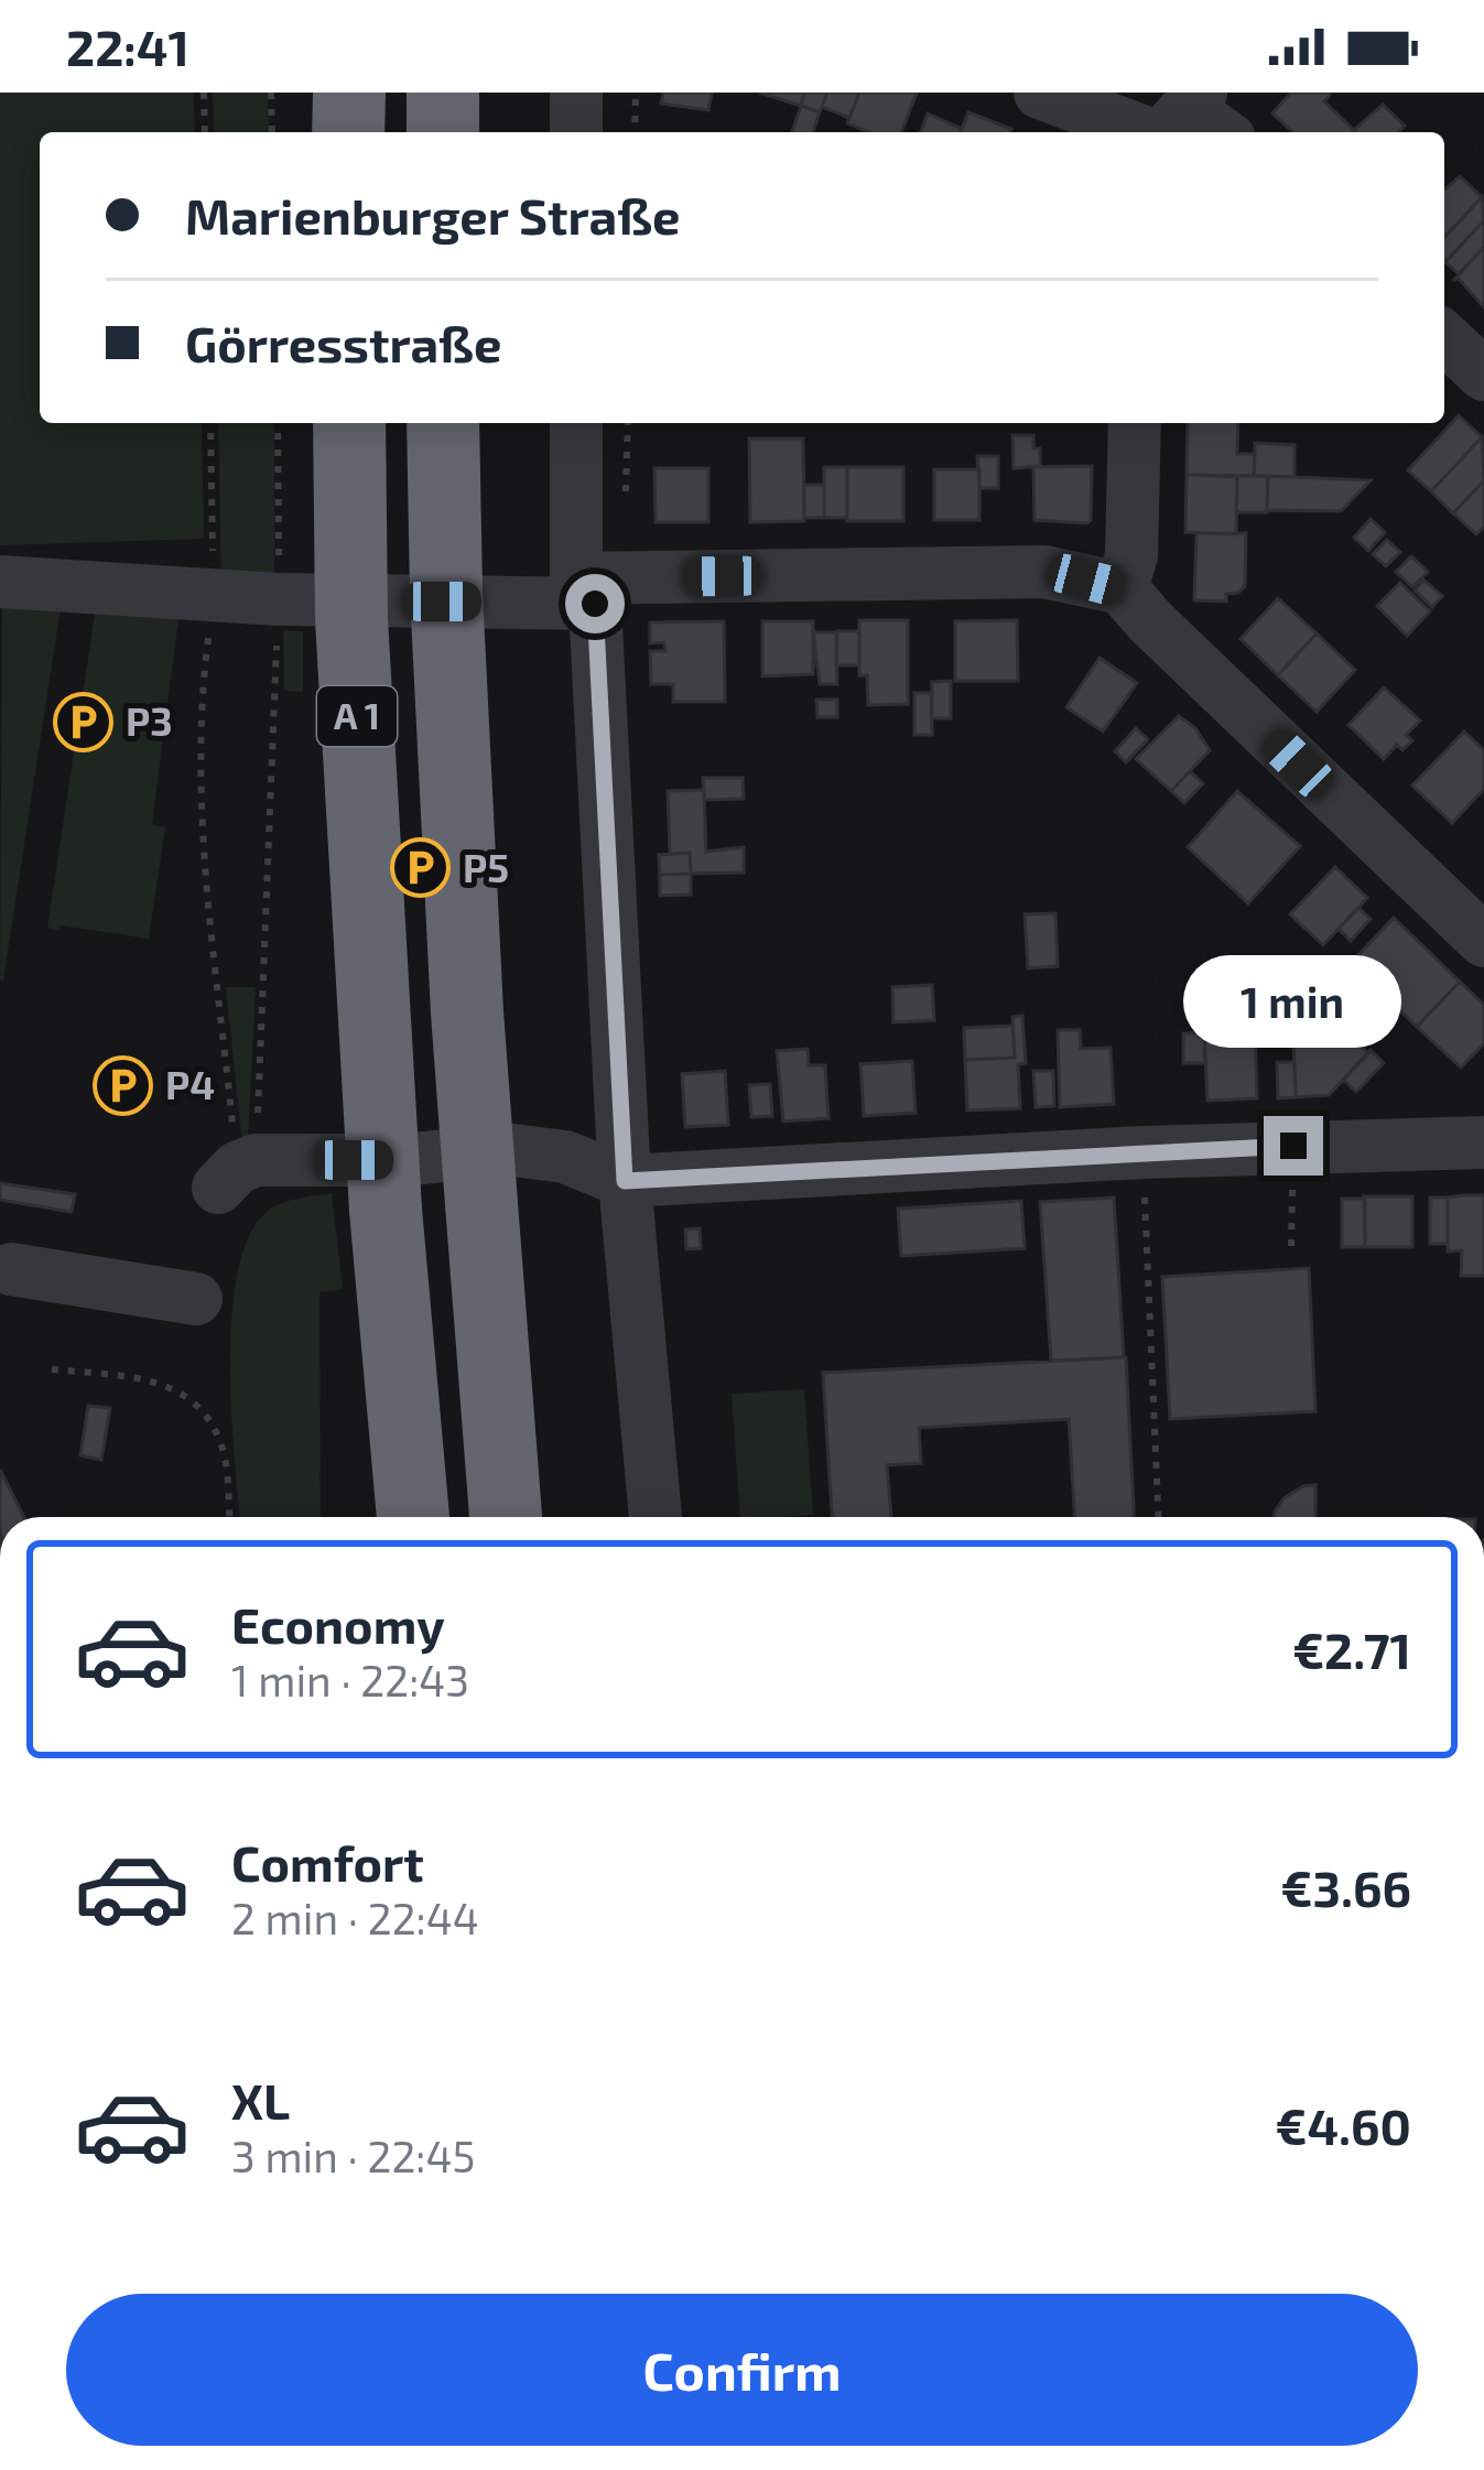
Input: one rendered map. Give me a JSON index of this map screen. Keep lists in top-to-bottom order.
{
  "streets": {
    "highway": ["A 1"]
  },
  "places": {
    "parking": ["P3", "P5", "P4"]
  },
  "page": {
    "status": "22:41",
    "banner": ["Marienburger Straße", "Görresstraße"],
    "bubble": "1 min",
    "list": [
      {
        "name": "Economy",
        "note": "1 min · 22:43",
        "value": "€2.71"
      },
      {
        "name": "Comfort",
        "note": "2 min · 22:44",
        "value": "€3.66"
      },
      {
        "name": "XL",
        "note": "3 min · 22:45",
        "value": "€4.60"
      }
    ],
    "buttons": "Confirm"
  }
}
